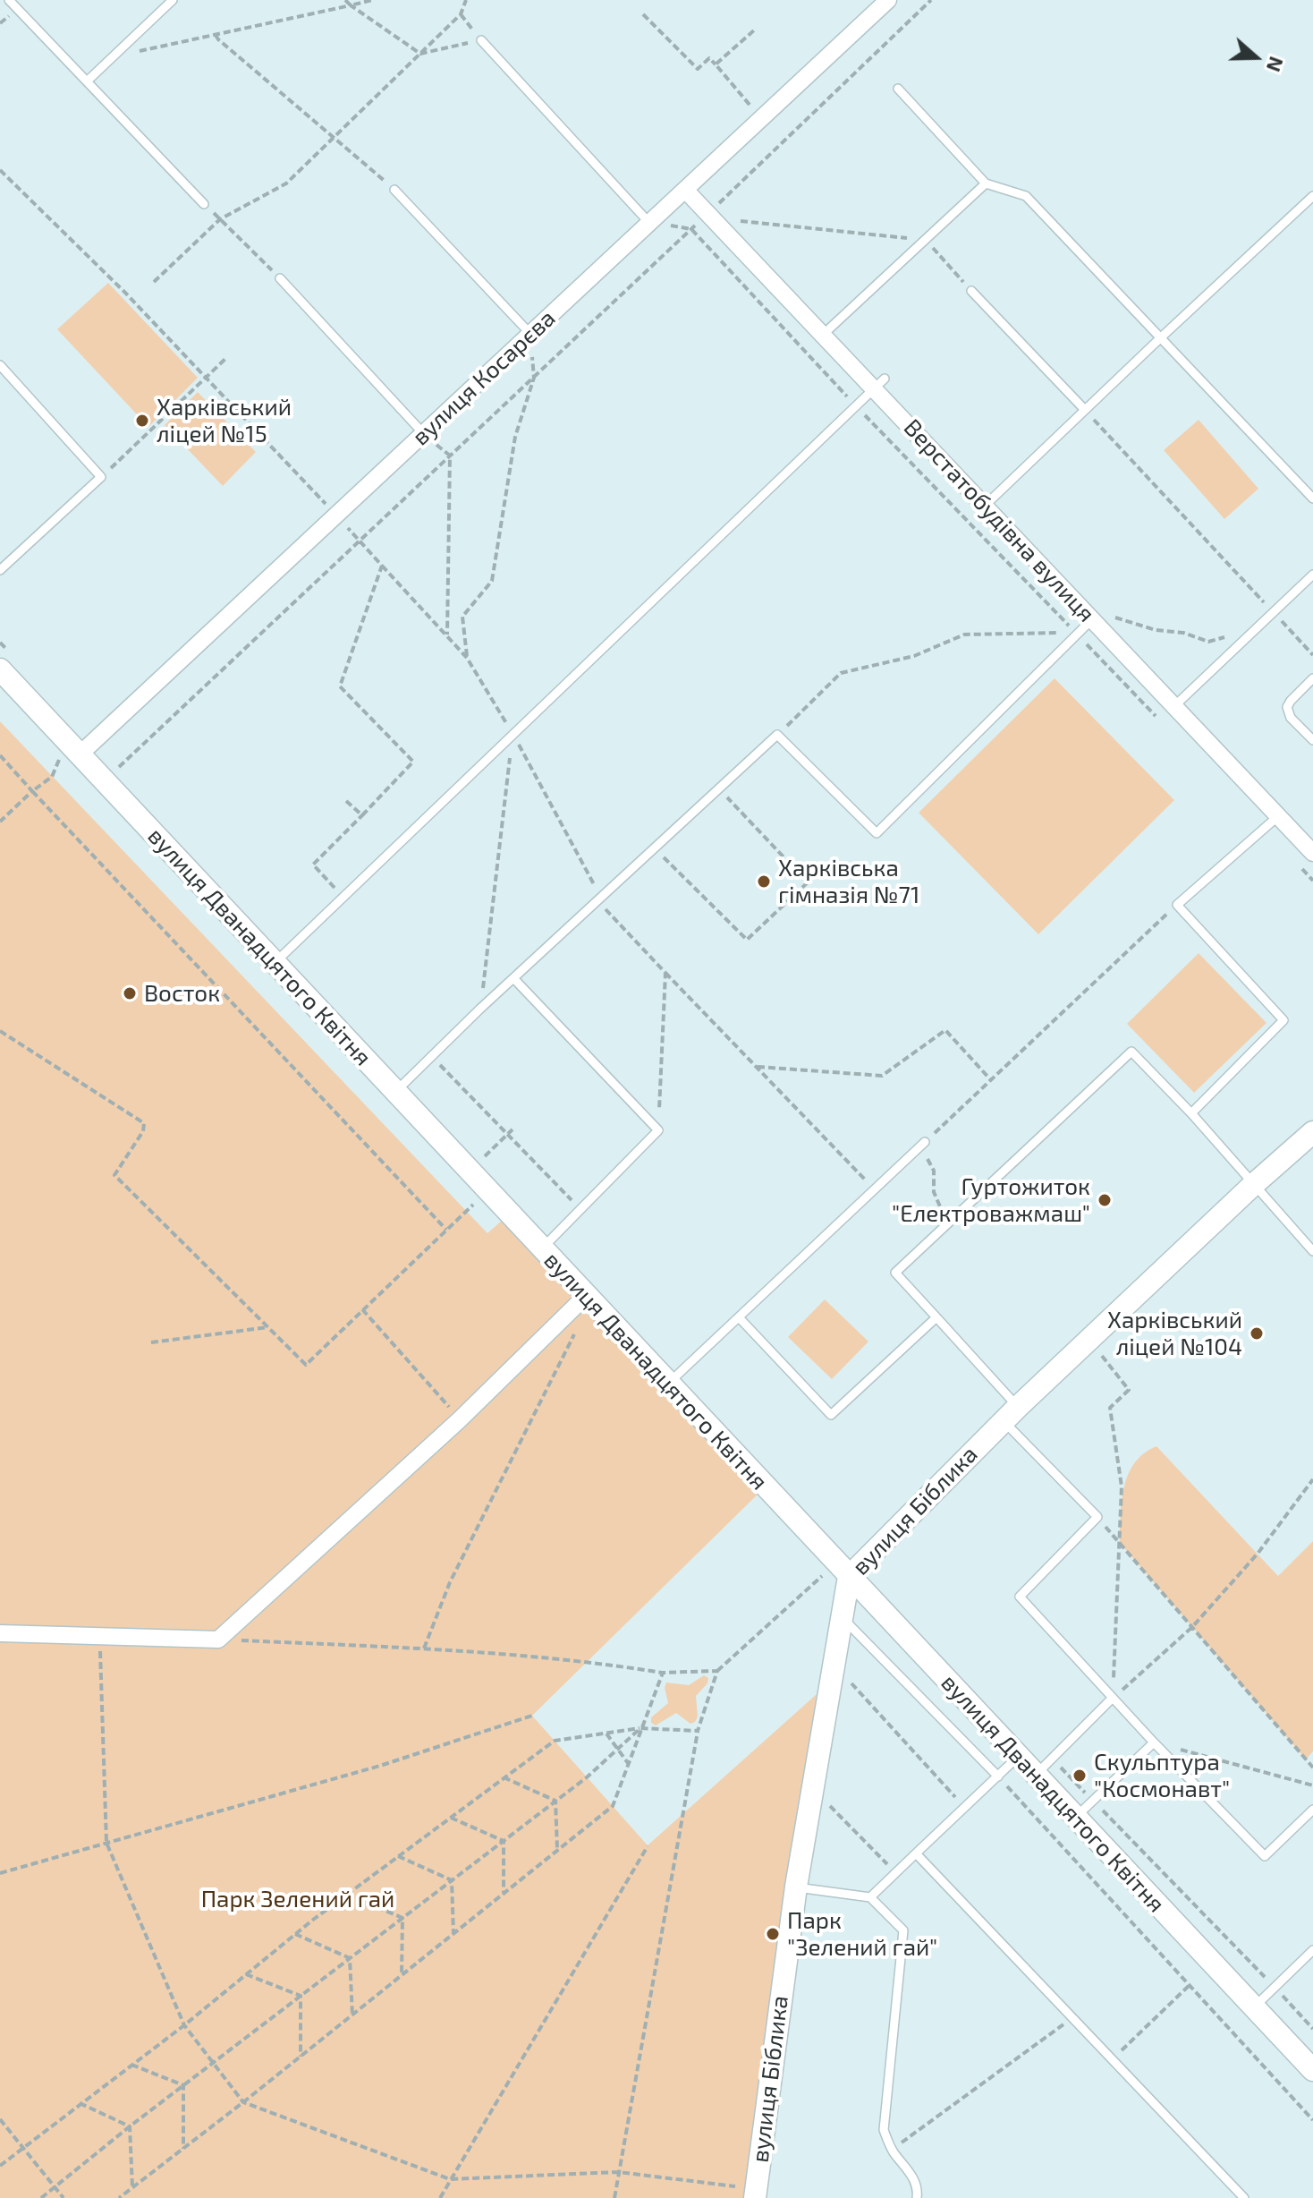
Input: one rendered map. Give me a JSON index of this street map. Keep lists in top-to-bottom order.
{
  "streets": {
    "street": [
      "вулиця Косарєва",
      "Верстатобудівна вулиця",
      "вулиця Дванадцятого Квітня",
      "вулиця Біблика"
    ]
  },
  "crossings": [
    ["вулиця Косарєва", "Верстатобудівна вулиця"],
    ["вулиця Косарєва", "вулиця Дванадцятого Квітня"],
    ["вулиця Дванадцятого Квітня", "вулиця Біблика"]
  ],
  "parks": ["Парк Зелений гай"],
  "places": [
    "Харківський ліцей №15",
    "Харківська гімназія №71",
    "Восток",
    "Гуртожиток \"Електроважмаш\"",
    "Харківський ліцей №104",
    "Скульптура \"Космонавт\"",
    "Парк \"Зелений гай\""
  ],
  "north": "right"
}
